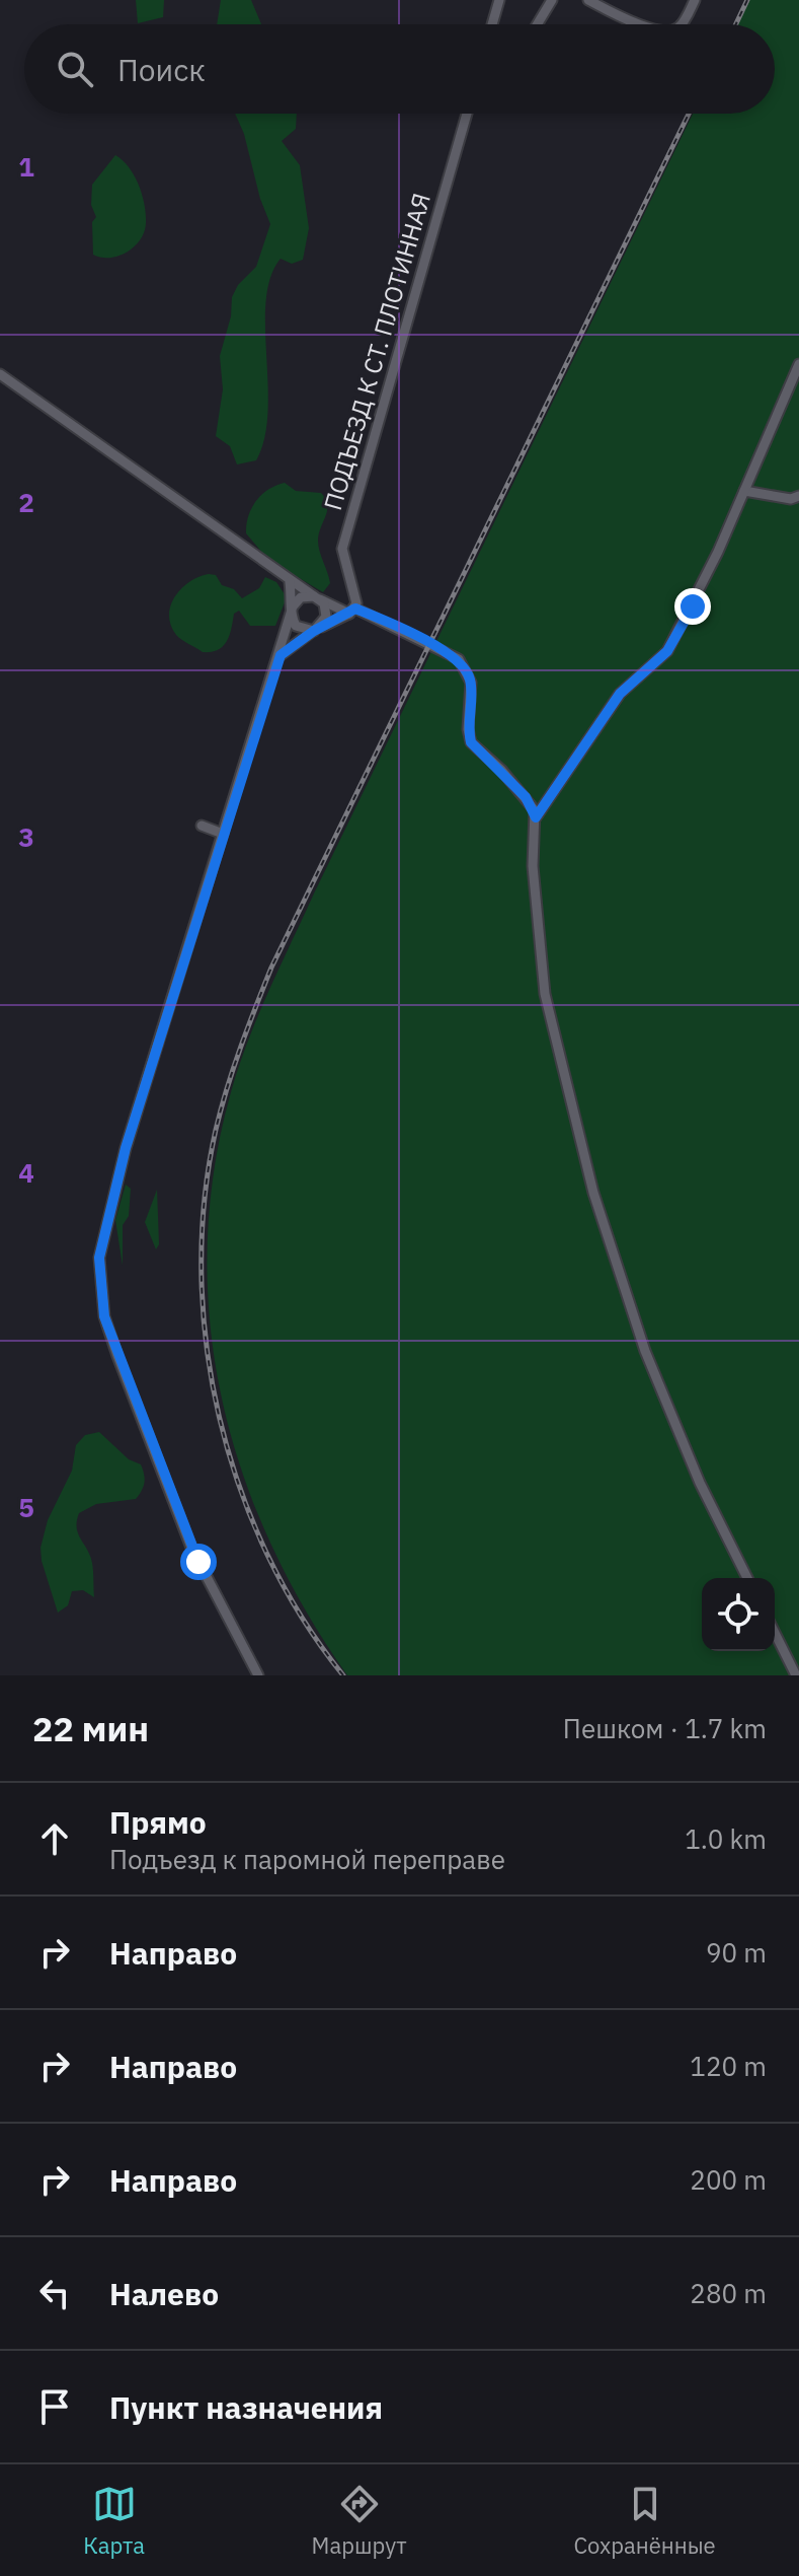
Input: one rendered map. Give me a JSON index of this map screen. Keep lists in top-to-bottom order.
{
  "streets": {
    "street": ["ПОДЪЕЗД К СТ. ПЛОТИННАЯ"]
  },
  "page": {
    "search": "Поиск",
    "heading": ["22 мин", "Пешком · 1.7 km"],
    "list": [
      ["Прямо", "Подъезд к паромной переправе", "1.0 km"],
      ["Направо", "90 m"],
      ["Направо", "120 m"],
      ["Направо", "200 m"],
      ["Налево", "280 m"],
      "Пункт назначения"
    ],
    "nav": ["Карта", "Маршрут", "Сохранённые"]
  },
  "grid": {
    "rows": [
      "1",
      "2",
      "3",
      "4",
      "5"
    ]
  }
}
